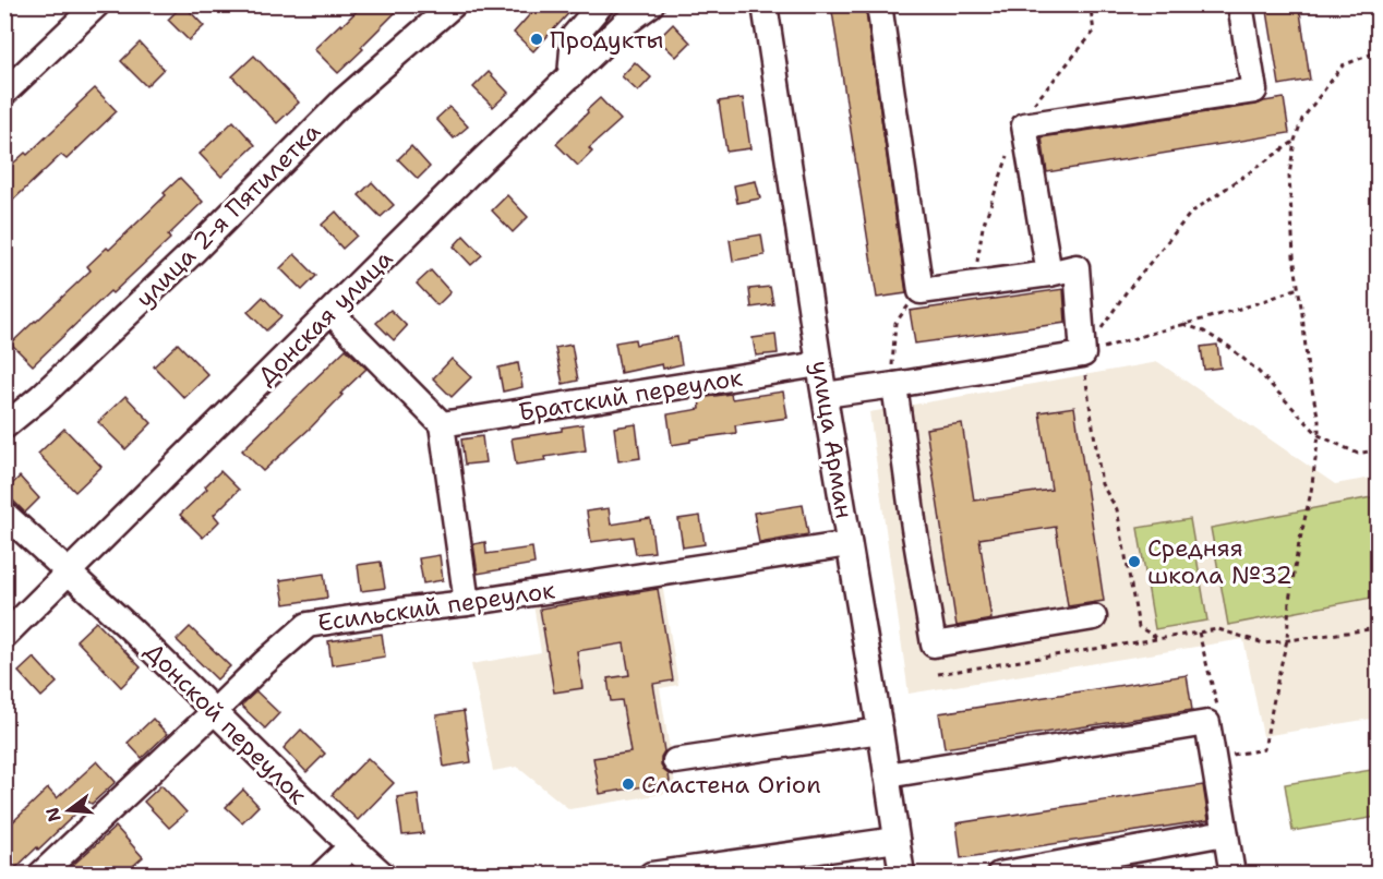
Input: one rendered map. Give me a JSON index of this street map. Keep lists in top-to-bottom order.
{
  "streets": {
    "street": [
      "улица 2-я Пятилетка",
      "Донская улица",
      "Братский переулок",
      "улица Арман",
      "Есильский переулок",
      "Донской переулок"
    ]
  },
  "crossings": [
    ["Донская улица", "Донской переулок"],
    ["Братский переулок", "улица Арман"],
    ["улица Арман", "Есильский переулок"],
    ["Есильский переулок", "Донской переулок"]
  ],
  "places": ["Продукты", "Средняя школа №32", "Сластена Orion"],
  "north": "left"
}
